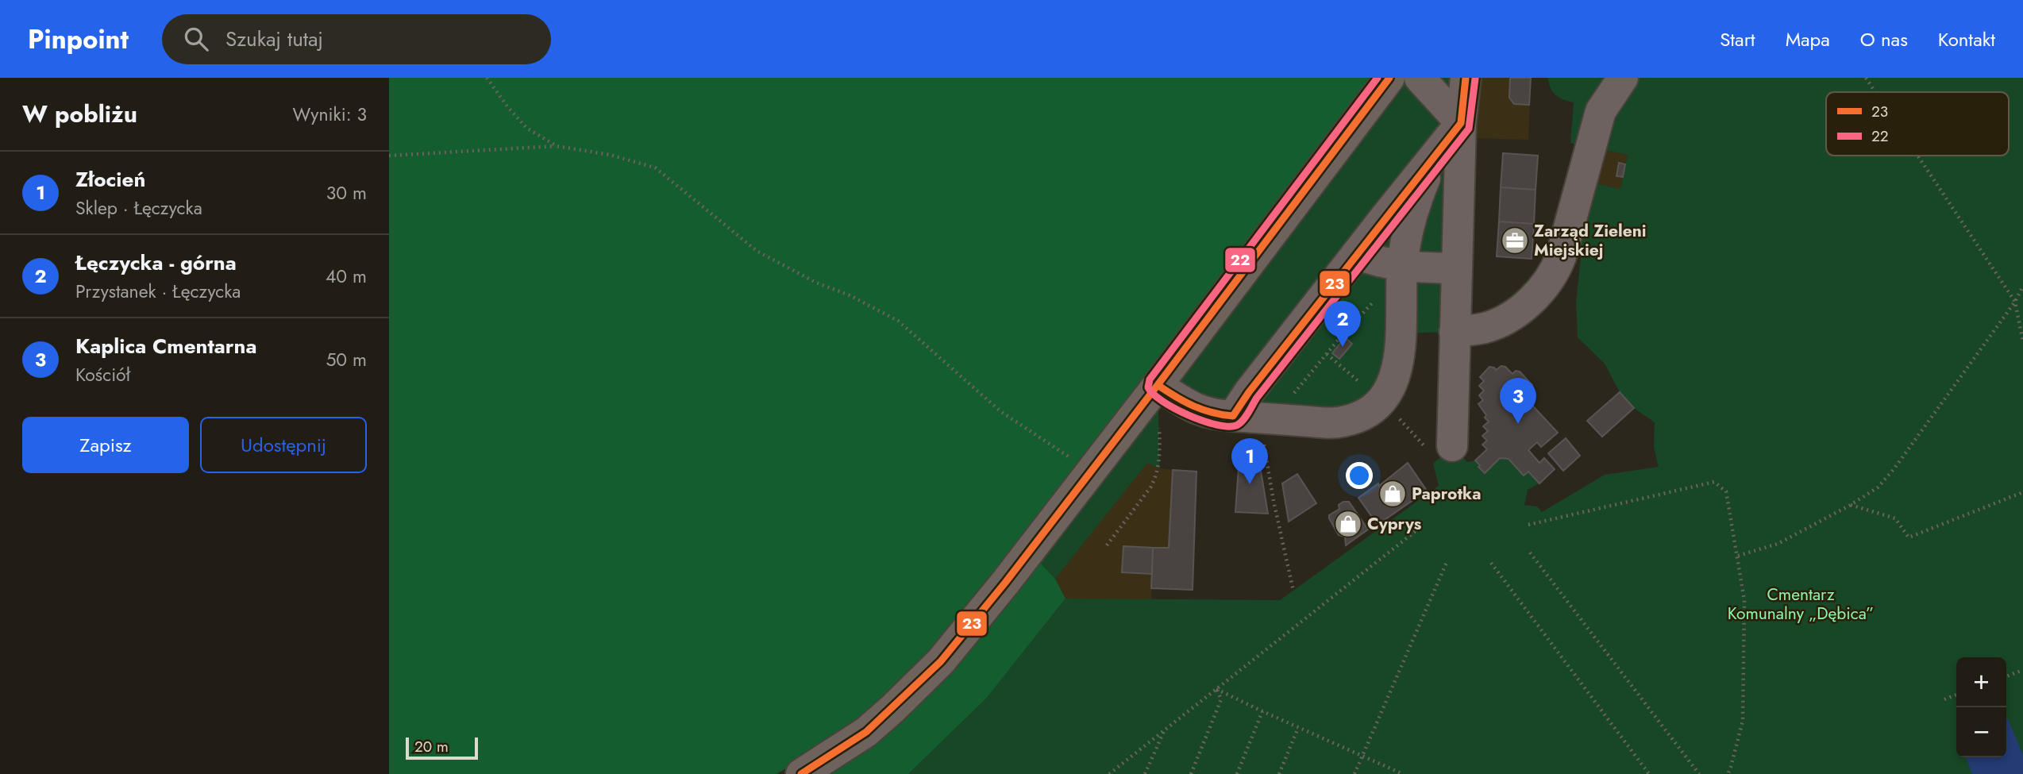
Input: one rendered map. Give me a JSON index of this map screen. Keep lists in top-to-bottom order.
{
  "parks": ["Cmentarz Komunalny „Dębica”"],
  "places": {
    "office": ["Zarząd Zieleni Miejskiej"],
    "shop": ["Paprotka", "Cyprys"]
  },
  "lines": ["transit line 23", "transit line 22"],
  "legend": ["23", "22"],
  "scale_bar": "20 m",
  "page": {
    "header": "Pinpoint",
    "search": "Szukaj tutaj",
    "nav": [
      "Start",
      "Mapa",
      "O nas",
      "Kontakt"
    ],
    "heading": ["W pobliżu", "Wyniki: 3"],
    "list": [
      {
        "mark": "1",
        "name": "Złocień",
        "note": "Sklep · Łęczycka",
        "value": "30 m"
      },
      {
        "mark": "2",
        "name": "Łęczycka - górna",
        "note": "Przystanek · Łęczycka",
        "value": "40 m"
      },
      {
        "mark": "3",
        "name": "Kaplica Cmentarna",
        "note": "Kościół",
        "value": "50 m"
      }
    ],
    "pins": ["2", "3", "1"],
    "buttons": ["Zapisz", "Udostępnij"],
    "map_buttons": ["+", "−"],
    "scale": "20 m"
  }
}
